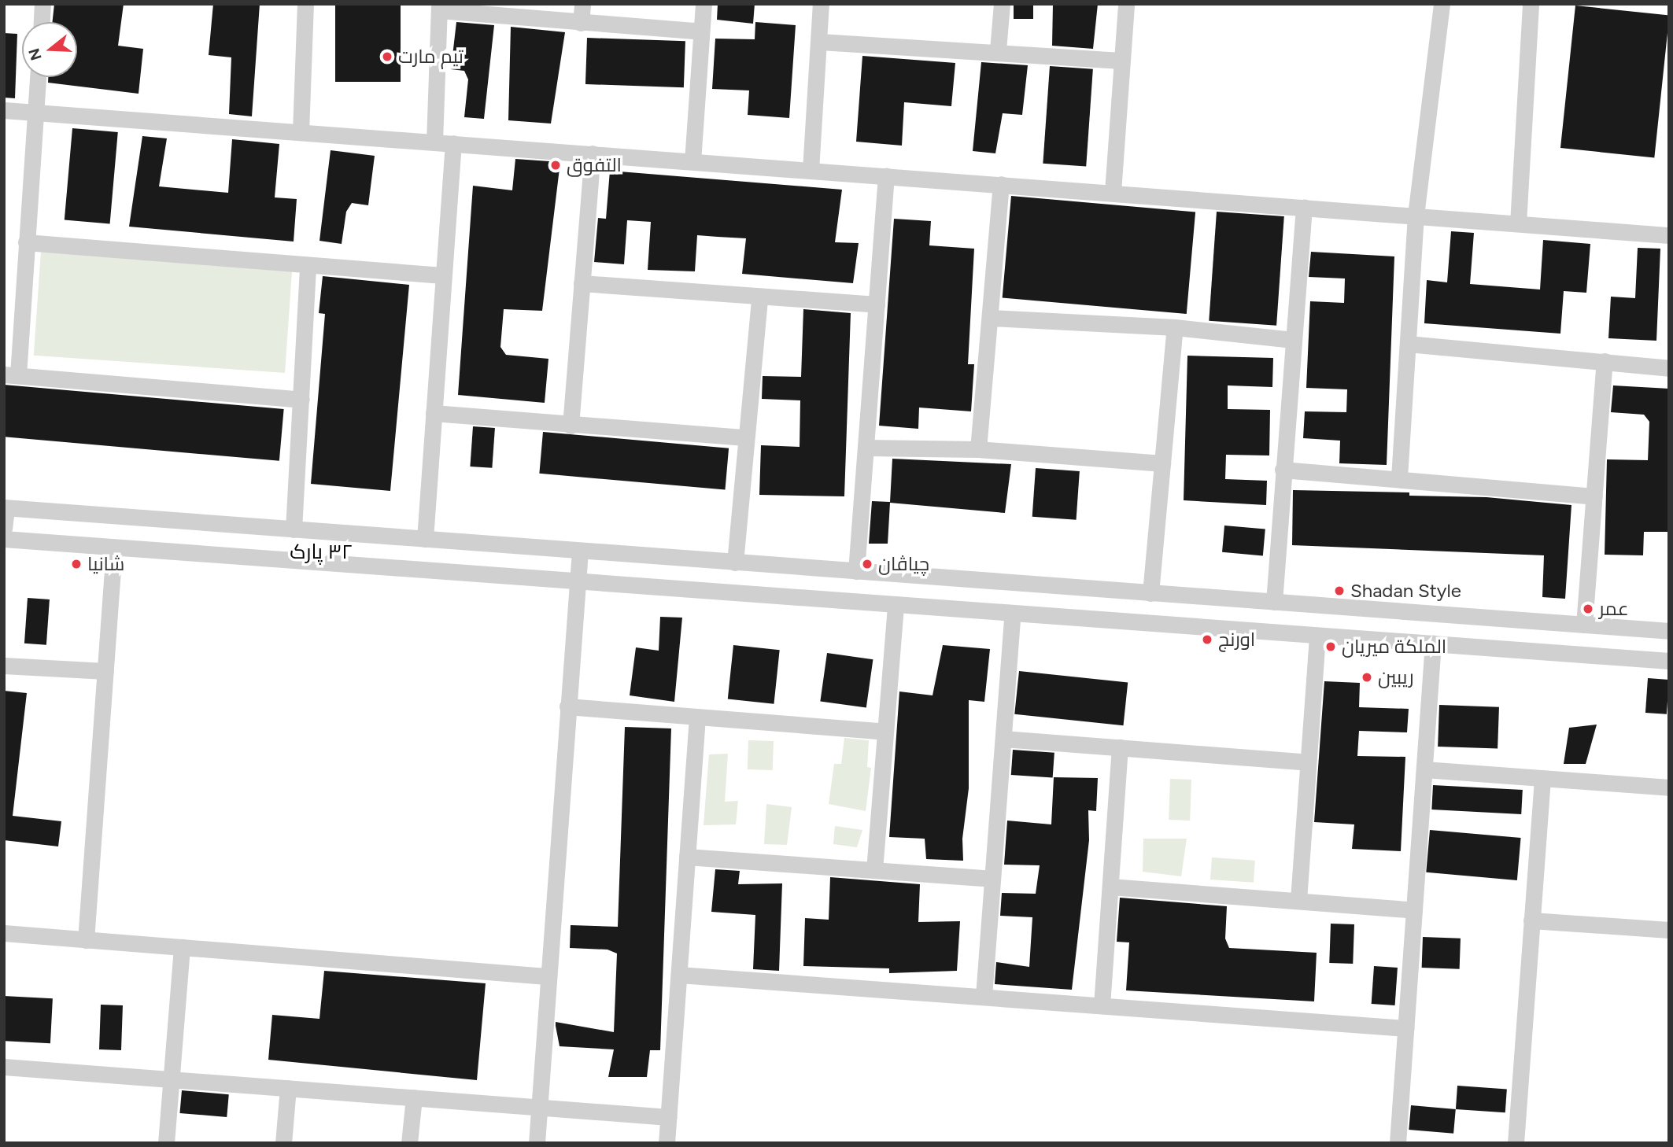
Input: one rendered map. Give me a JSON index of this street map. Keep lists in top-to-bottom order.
{
  "districts": ["٣٢ پارک"],
  "places": [
    "تيم مارت",
    "التفوق",
    "شانيا",
    "چياڤان",
    "Shadan Style",
    "عمر",
    "اورنج",
    "الملكة ميريان",
    "ريبين"
  ],
  "north": "left"
}
